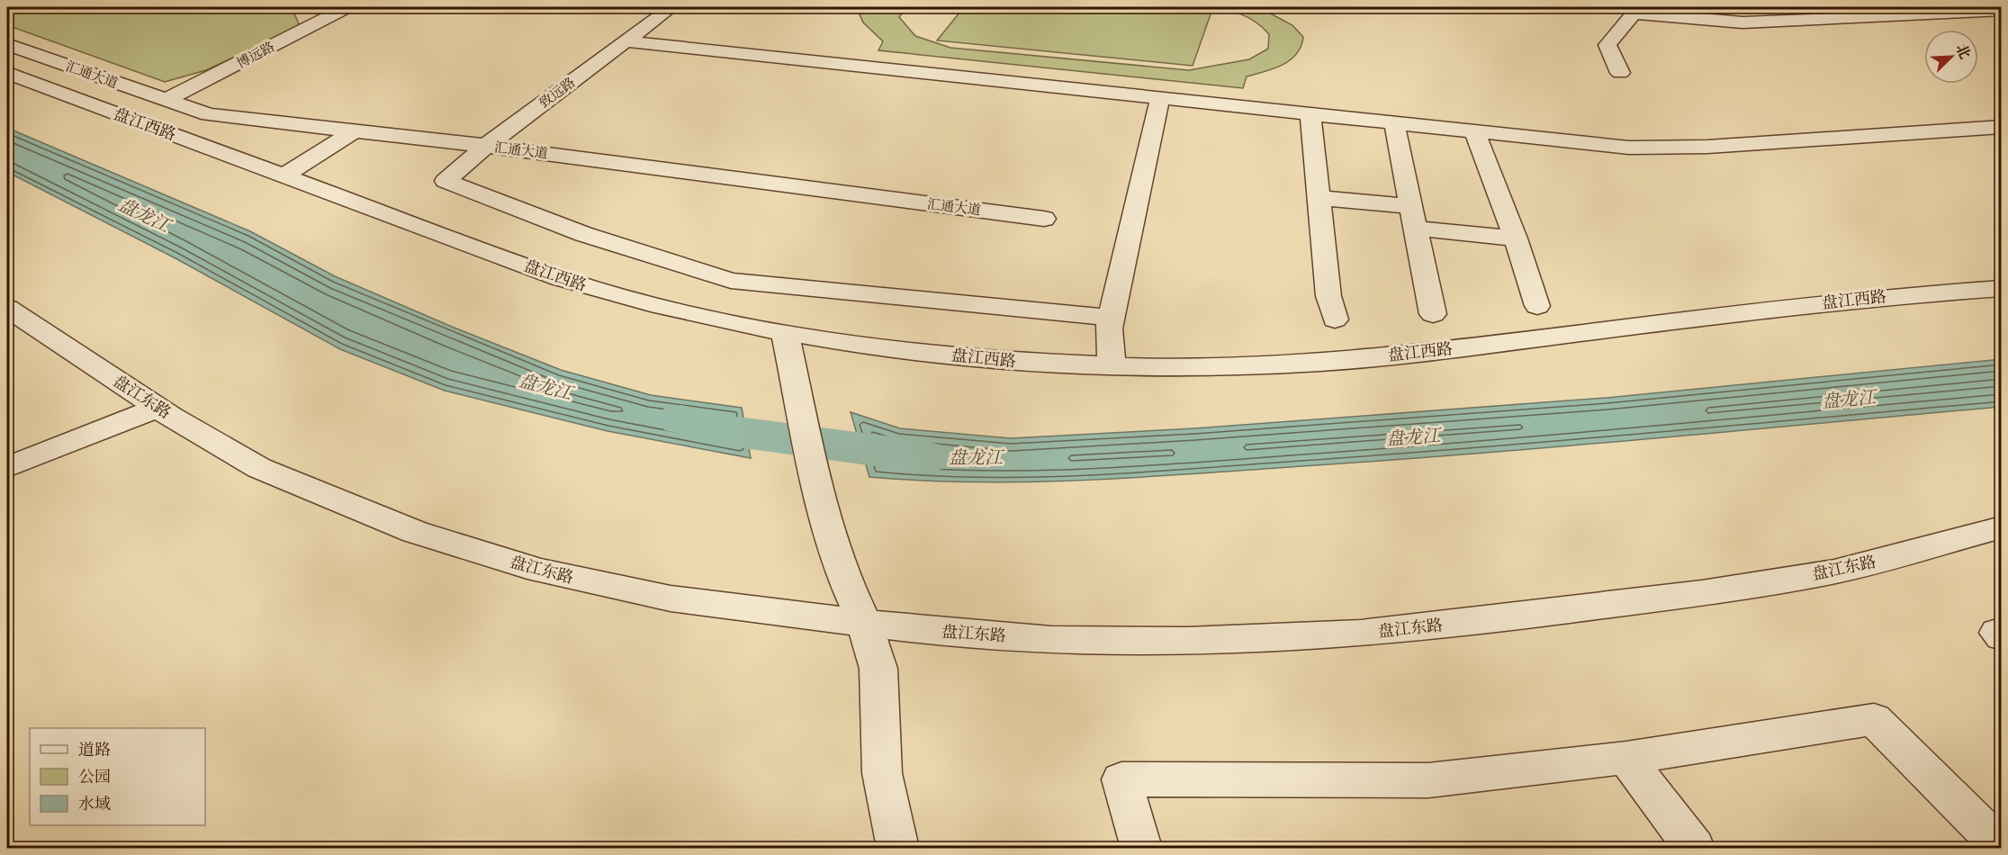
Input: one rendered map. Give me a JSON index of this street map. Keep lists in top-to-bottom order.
{
  "streets": {
    "street": [
      "博远路",
      "汇通大道",
      "致远路",
      "盘江西路",
      "盘江东路"
    ]
  },
  "crossings": [
    ["博远路", "汇通大道"],
    ["汇通大道", "致远路"]
  ],
  "water": ["盘龙江"],
  "legend": ["道路", "公园", "水域"],
  "north": "top right"
}
